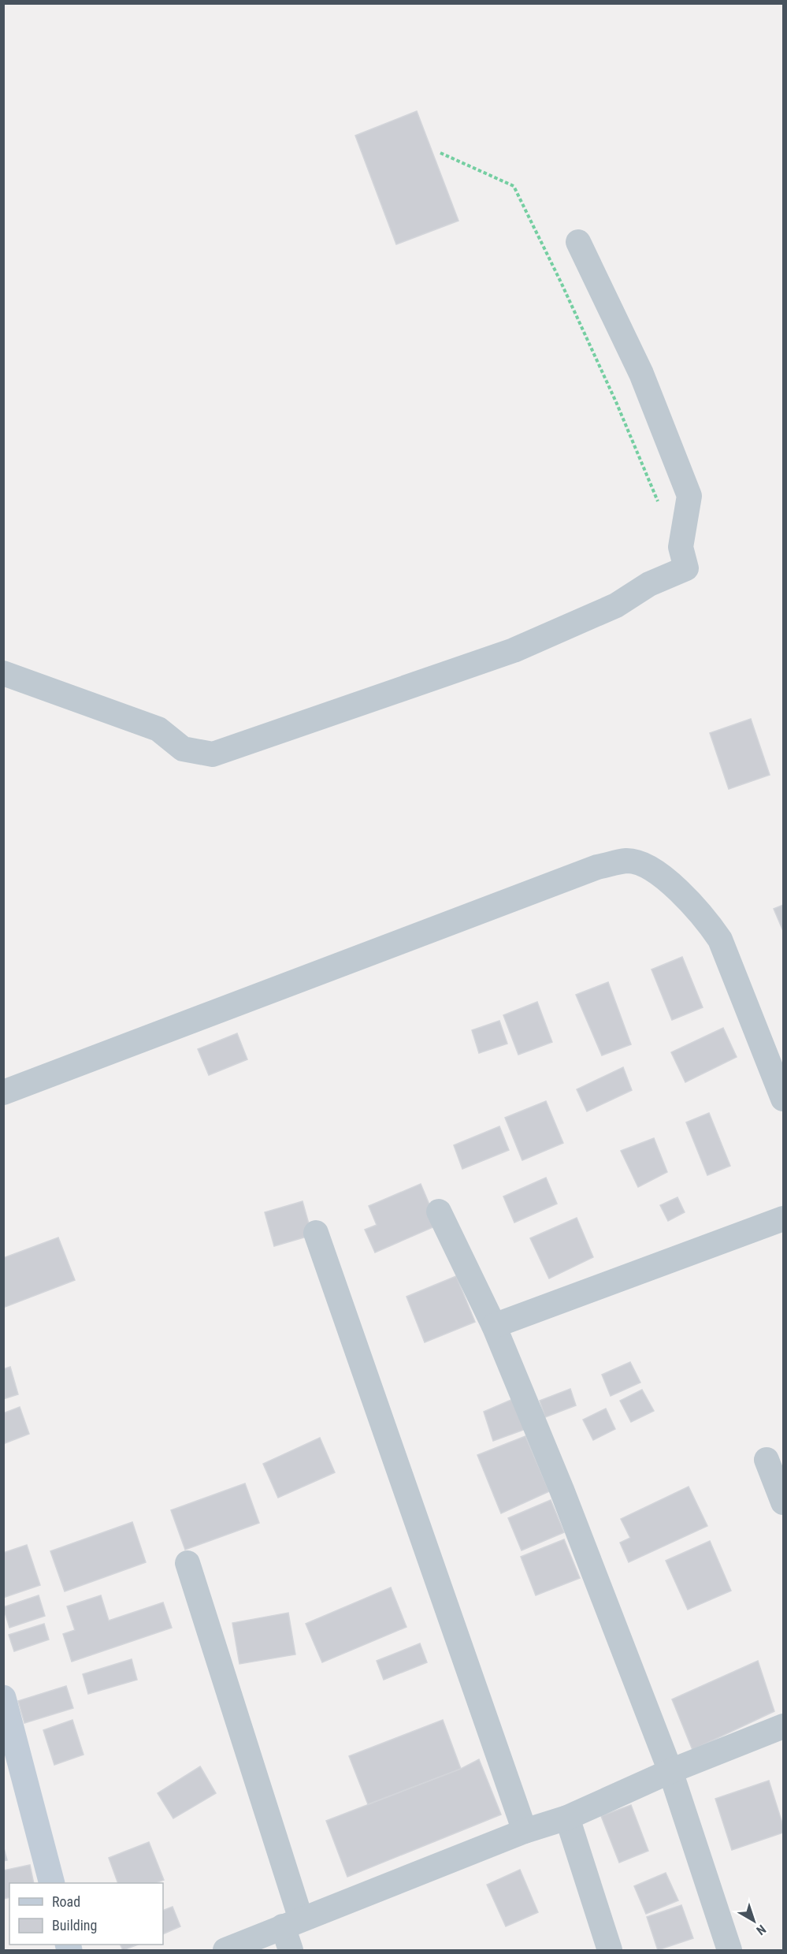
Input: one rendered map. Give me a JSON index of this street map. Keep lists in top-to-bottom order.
{
  "legend": ["Road", "Building"],
  "north": "bottom right"
}
